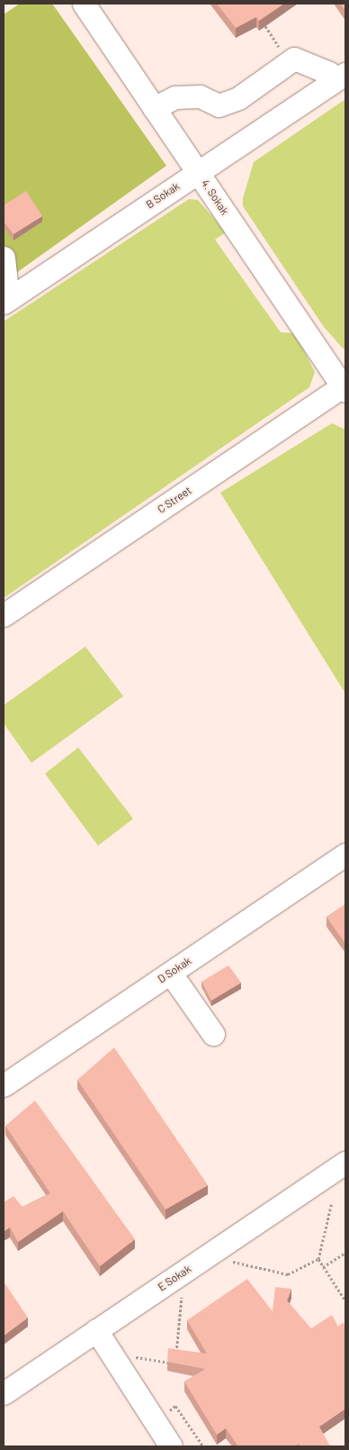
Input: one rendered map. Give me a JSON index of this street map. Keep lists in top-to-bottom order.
{
  "streets": {
    "lane": [
      "B Sokak",
      "4. Sokak",
      "C Street",
      "D Sokak",
      "E Sokak"
    ]
  },
  "crossings": [
    ["B Sokak", "4. Sokak"],
    ["4. Sokak", "C Street"]
  ]
}
